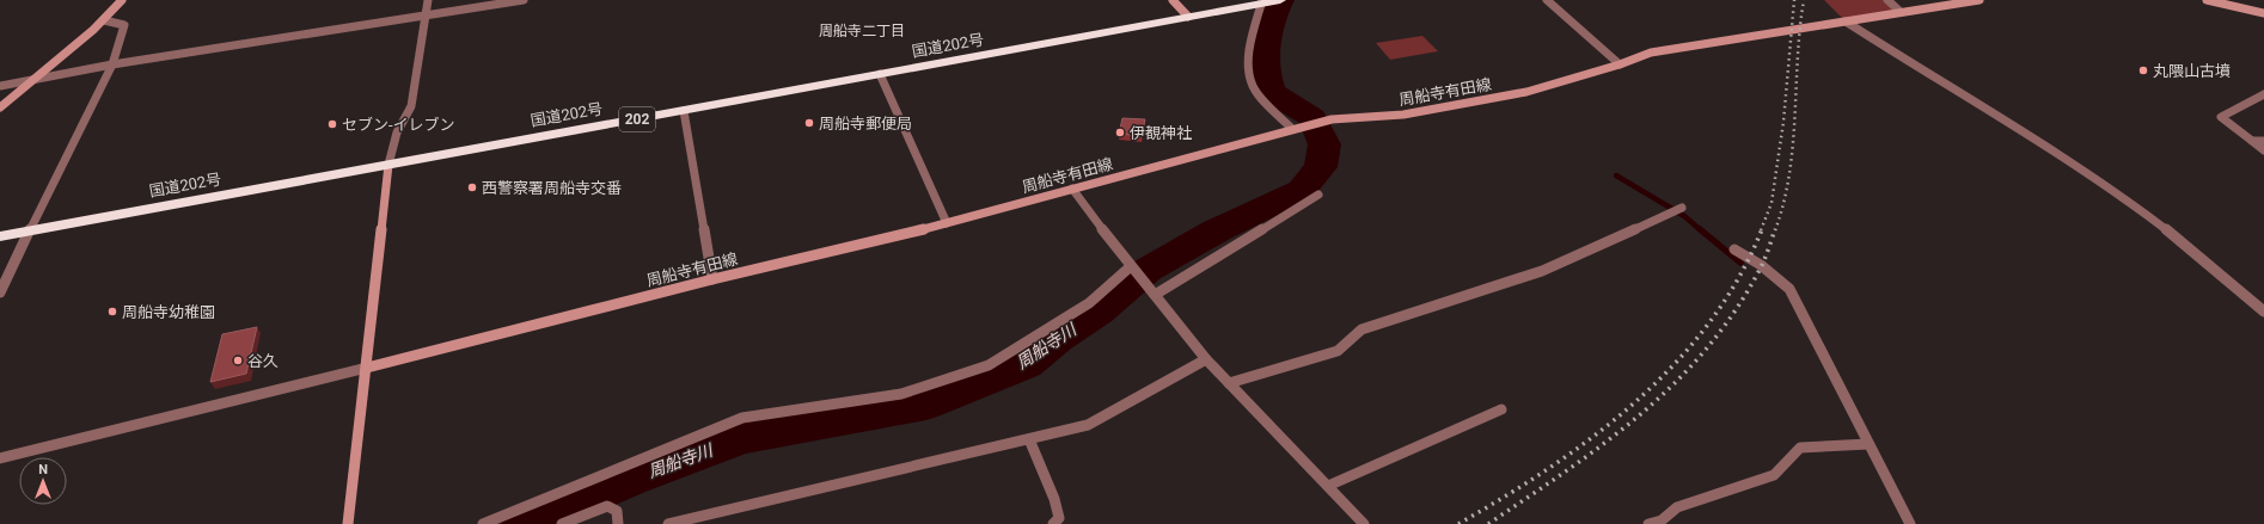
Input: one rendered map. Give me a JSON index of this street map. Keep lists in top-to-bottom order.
{
  "streets": {
    "highway": ["国道202号", "202"],
    "main road": ["周船寺有田線"]
  },
  "districts": ["周船寺二丁目"],
  "water": ["周船寺川"],
  "places": [
    "丸隈山古墳",
    "周船寺郵便局",
    "セブン-イレブン",
    "伊覩神社",
    "西警察署周船寺交番",
    "周船寺幼稚園",
    "谷久"
  ],
  "north": "top"
}
